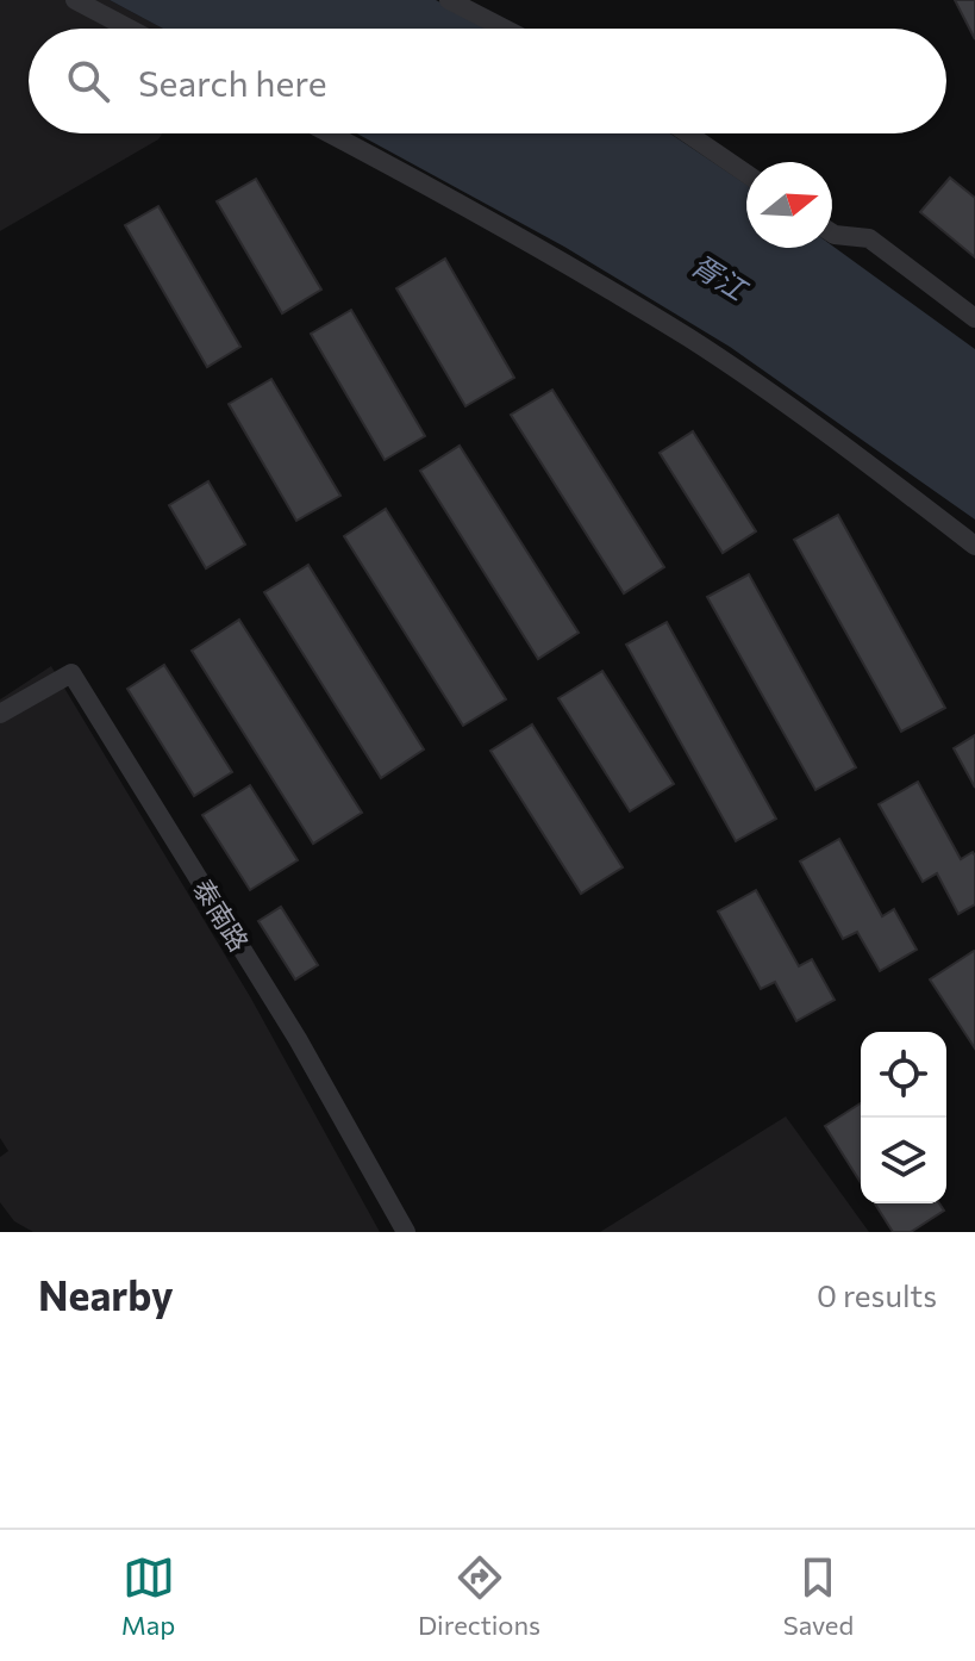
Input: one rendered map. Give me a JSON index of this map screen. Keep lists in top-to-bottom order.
{
  "streets": {
    "street": ["泰南路"]
  },
  "water": ["胥江"],
  "north": "right",
  "page": {
    "search": "Search here",
    "heading": ["Nearby", "0 results"],
    "nav": ["Map", "Directions", "Saved"]
  }
}
